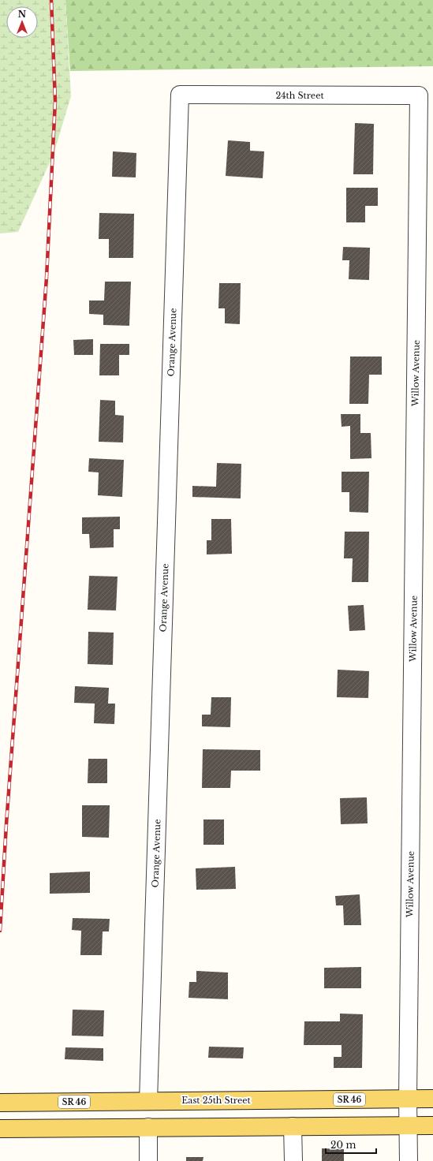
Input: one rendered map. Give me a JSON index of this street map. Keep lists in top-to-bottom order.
{
  "streets": {
    "main road": ["SR 46", "East 25th Street"],
    "street": ["24th Street", "Orange Avenue", "Willow Avenue"]
  },
  "crossings": [
    ["24th Street", "Orange Avenue"],
    ["24th Street", "Willow Avenue"],
    ["Orange Avenue", "East 25th Street"],
    ["Willow Avenue", "East 25th Street"]
  ],
  "scale_bar": "20 m",
  "north": "top"
}
